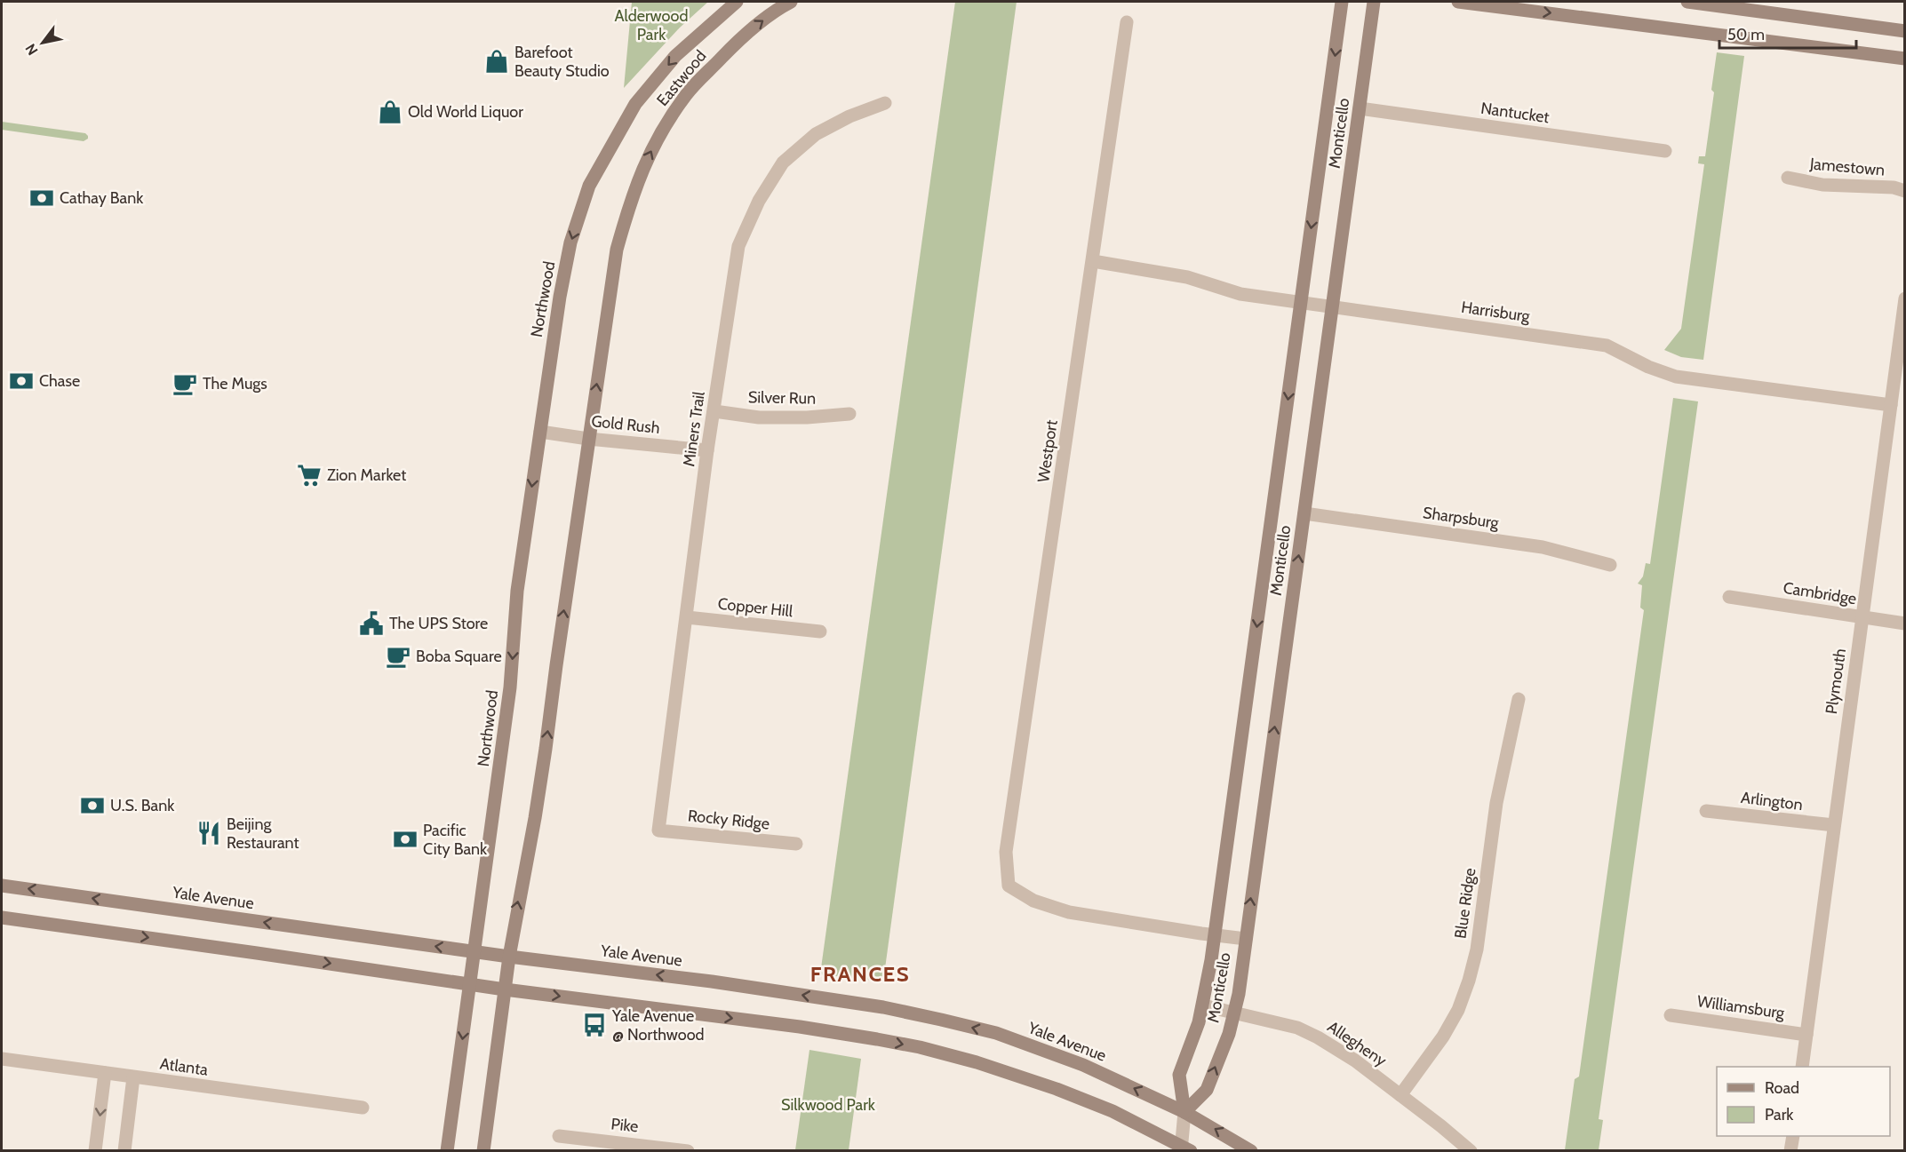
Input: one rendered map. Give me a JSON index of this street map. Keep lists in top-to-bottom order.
{
  "streets": {
    "street": [
      "Eastwood",
      "Nantucket",
      "Monticello",
      "Jamestown",
      "Northwood",
      "Harrisburg",
      "Silver Run",
      "Gold Rush",
      "Miners Trail",
      "Westport",
      "Sharpsburg",
      "Cambridge",
      "Copper Hill",
      "Plymouth",
      "Arlington",
      "Rocky Ridge",
      "Yale Avenue",
      "Blue Ridge",
      "Williamsburg",
      "Allegheny",
      "Atlanta",
      "Pike"
    ]
  },
  "crossings": [
    ["Eastwood", "Northwood"],
    ["Eastwood", "Gold Rush"],
    ["Nantucket", "Monticello"],
    ["Monticello", "Harrisburg"],
    ["Monticello", "Westport"],
    ["Monticello", "Sharpsburg"],
    ["Monticello", "Yale Avenue"],
    ["Monticello", "Allegheny"],
    ["Northwood", "Gold Rush"],
    ["Northwood", "Yale Avenue"],
    ["Harrisburg", "Westport"],
    ["Harrisburg", "Plymouth"],
    ["Silver Run", "Miners Trail"],
    ["Gold Rush", "Miners Trail"],
    ["Miners Trail", "Copper Hill"],
    ["Miners Trail", "Rocky Ridge"],
    ["Cambridge", "Plymouth"],
    ["Plymouth", "Arlington"],
    ["Plymouth", "Williamsburg"],
    ["Blue Ridge", "Allegheny"]
  ],
  "districts": ["FRANCES"],
  "parks": ["Alderwood Park", "Silkwood Park"],
  "places": {
    "shop": ["Barefoot Beauty Studio", "Old World Liquor"],
    "bank": [
      "Cathay Bank",
      "Chase",
      "U.S. Bank",
      "Pacific City Bank"
    ],
    "cafe": ["The Mugs", "Boba Square"],
    "supermarket": ["Zion Market"],
    "public building": ["The UPS Store"],
    "restaurant": ["Beijing Restaurant"],
    "bus stop": ["Yale Avenue @ Northwood"]
  },
  "legend": ["Road", "Park"],
  "scale_bar": "50 m",
  "north": "bottom left"
}
